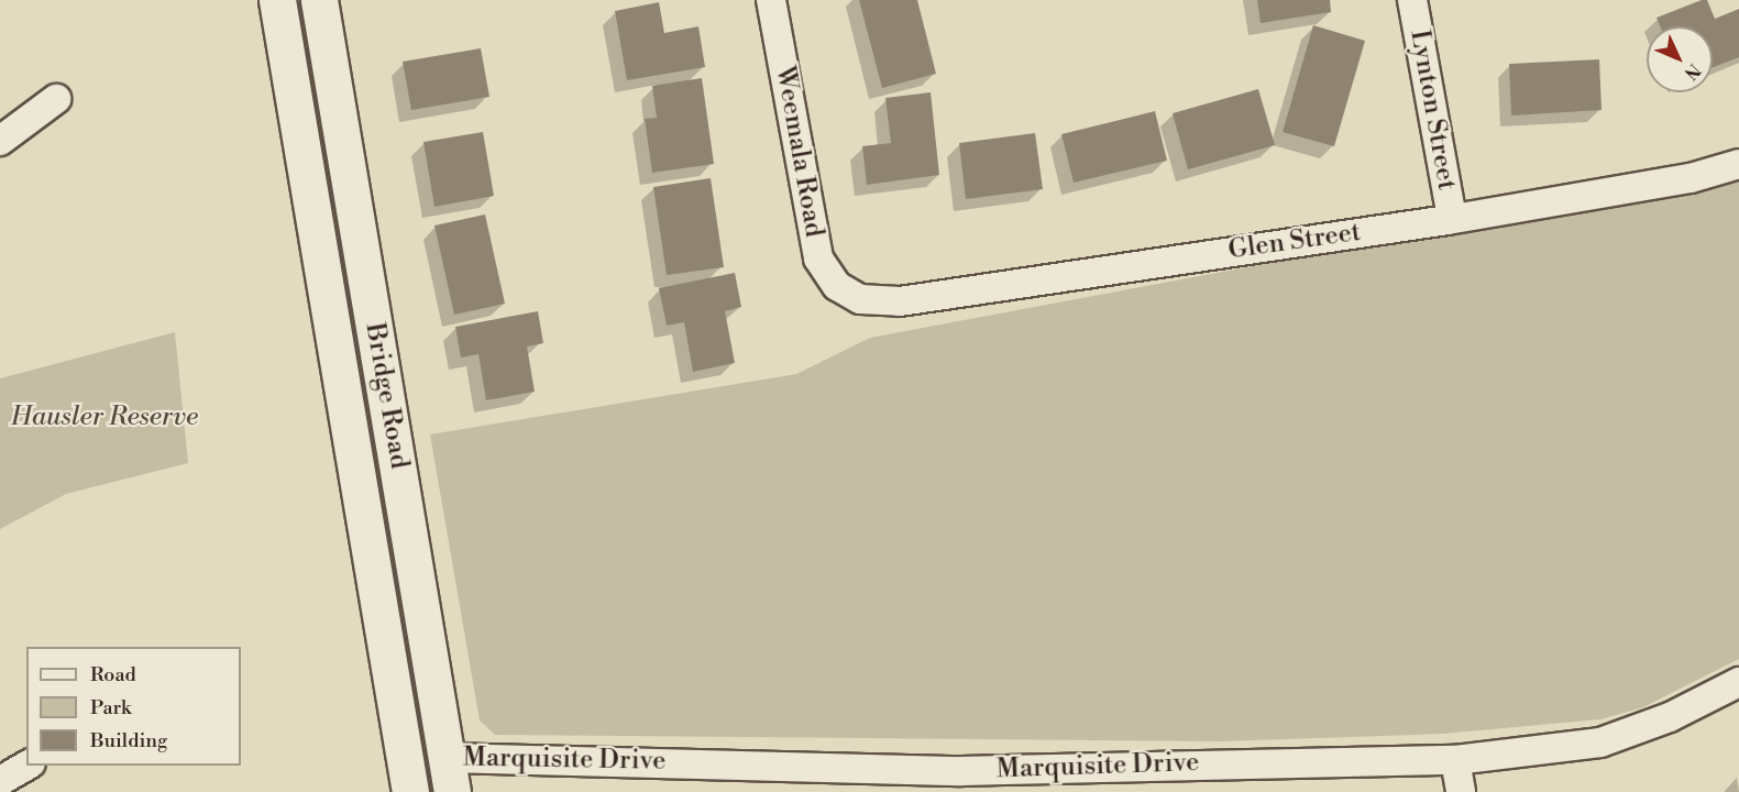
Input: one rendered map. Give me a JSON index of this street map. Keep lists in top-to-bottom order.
{
  "streets": {
    "main road": ["Bridge Road", "Marquisite Drive"],
    "street": ["Lynton Street", "Weemala Road", "Glen Street"]
  },
  "crossings": [
    ["Lynton Street", "Glen Street"],
    ["Weemala Road", "Glen Street"],
    ["Bridge Road", "Marquisite Drive"]
  ],
  "parks": ["Hausler Reserve"],
  "legend": ["Road", "Park", "Building"],
  "north": "bottom right"
}
